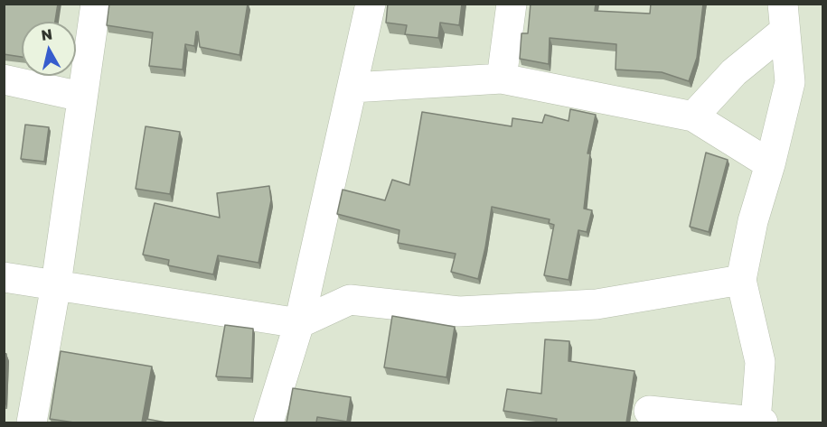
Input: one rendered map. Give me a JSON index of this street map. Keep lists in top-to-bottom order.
{
  "north": "top"
}
